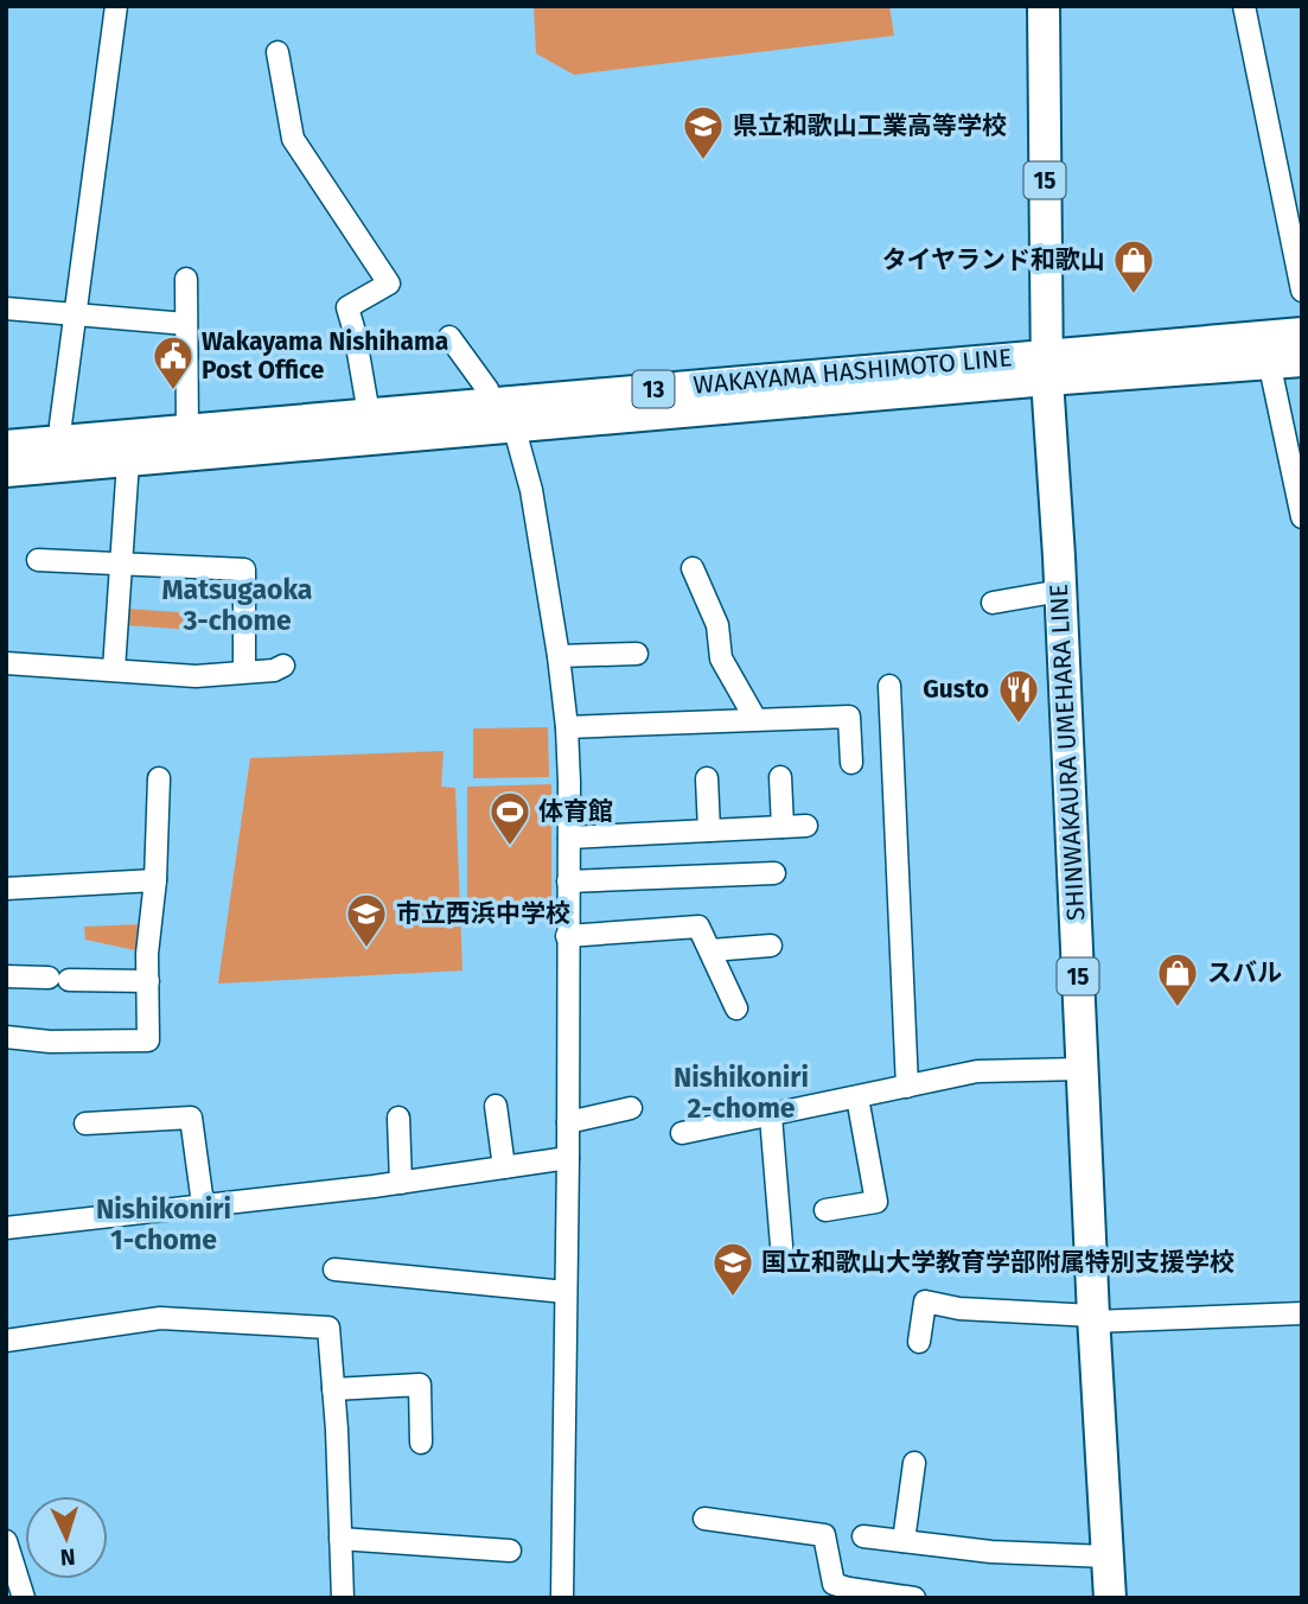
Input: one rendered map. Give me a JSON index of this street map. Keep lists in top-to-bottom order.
{
  "streets": {
    "main road": [
      "15",
      "WAKAYAMA HASHIMOTO LINE",
      "13",
      "SHINWAKAURA UMEHARA LINE"
    ]
  },
  "crossings": [
    ["WAKAYAMA HASHIMOTO LINE", "SHINWAKAURA UMEHARA LINE"]
  ],
  "districts": ["Matsugaoka 3-chome", "Nishikoniri 2-chome", "Nishikoniri 1-chome"],
  "places": {
    "school or university": ["県立和歌山工業高等学校", "市立西浜中学校", "国立和歌山大学教育学部附属特別支援学校"],
    "shop": ["タイヤランド和歌山", "スバル"],
    "public building": ["Wakayama Nishihama Post Office"],
    "restaurant": ["Gusto"],
    "sports": ["体育館"]
  },
  "north": "bottom"
}
